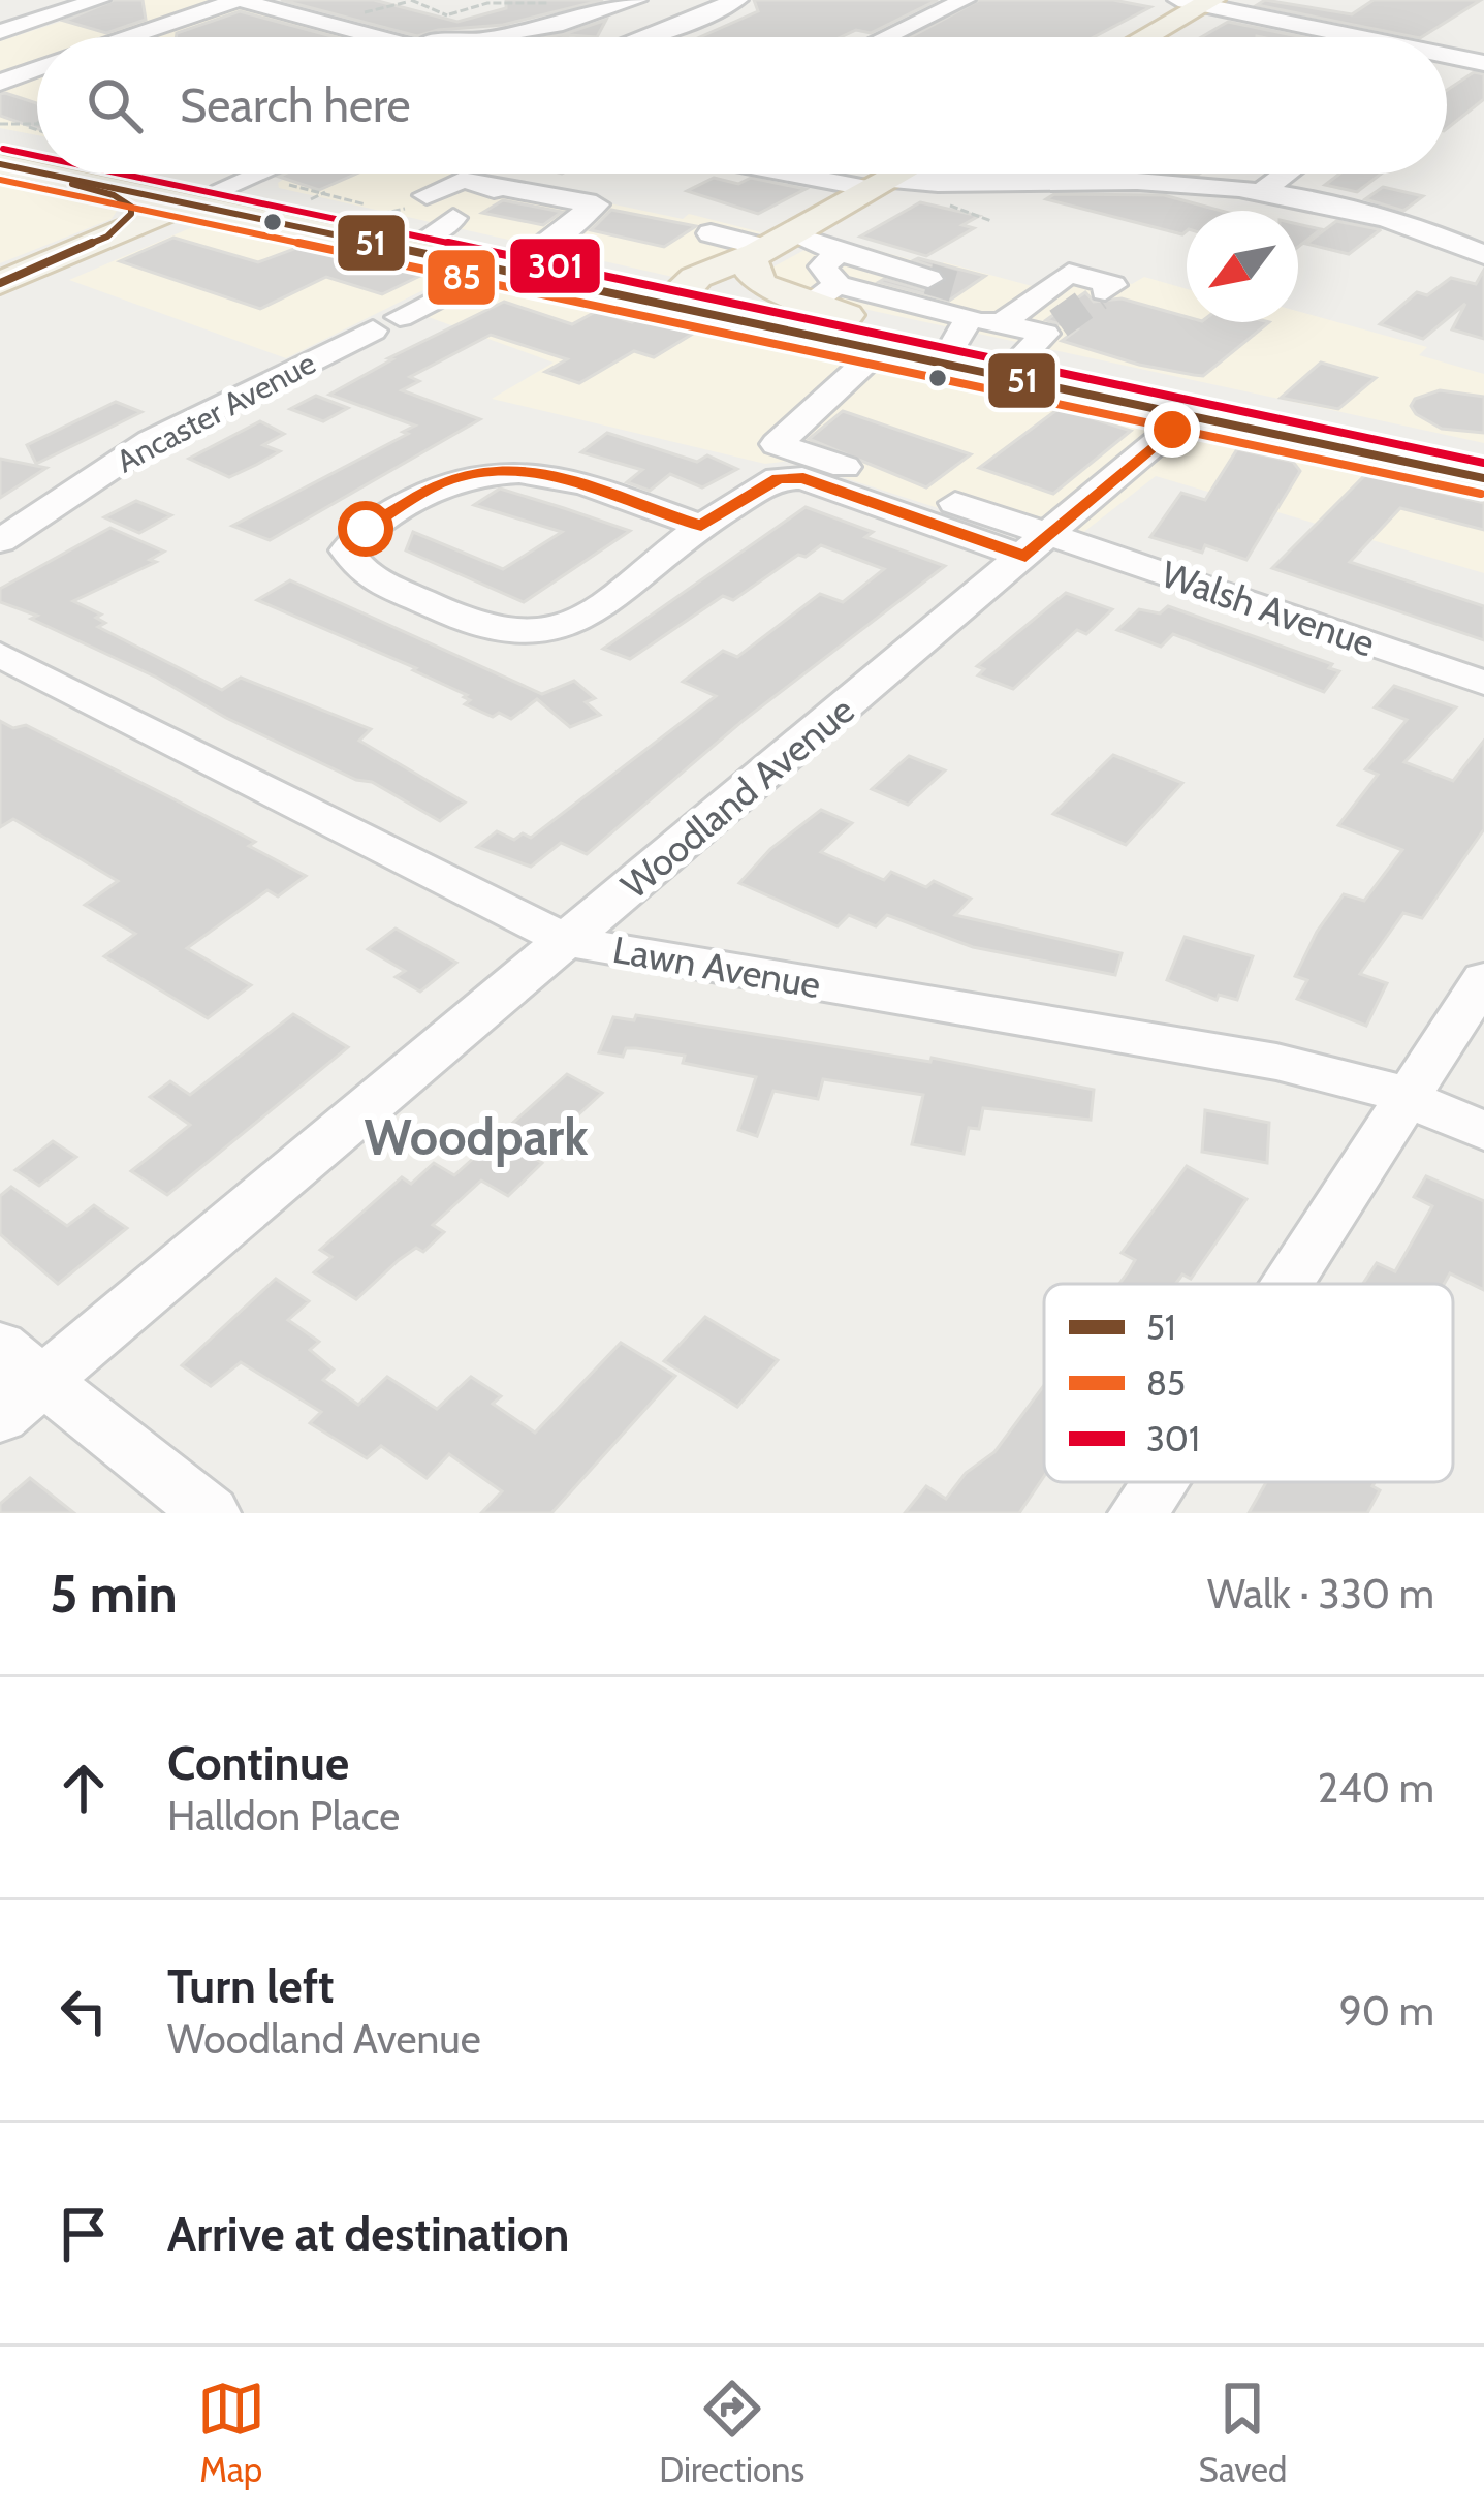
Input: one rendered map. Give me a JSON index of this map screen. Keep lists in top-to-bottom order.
{
  "streets": {
    "street": [
      "Ancaster Avenue",
      "Walsh Avenue",
      "Woodland Avenue",
      "Lawn Avenue"
    ]
  },
  "crossings": [
    ["Walsh Avenue", "Woodland Avenue"],
    ["Woodland Avenue", "Lawn Avenue"]
  ],
  "districts": ["Woodpark"],
  "lines": ["transit line 301", "transit line 51", "transit line 85"],
  "legend": ["51", "85", "301"],
  "north": "bottom left",
  "page": {
    "search": "Search here",
    "heading": ["5 min", "Walk · 330 m"],
    "list": [
      ["Continue", "Halldon Place", "240 m"],
      ["Turn left", "Woodland Avenue", "90 m"],
      "Arrive at destination"
    ],
    "nav": ["Map", "Directions", "Saved"]
  }
}
